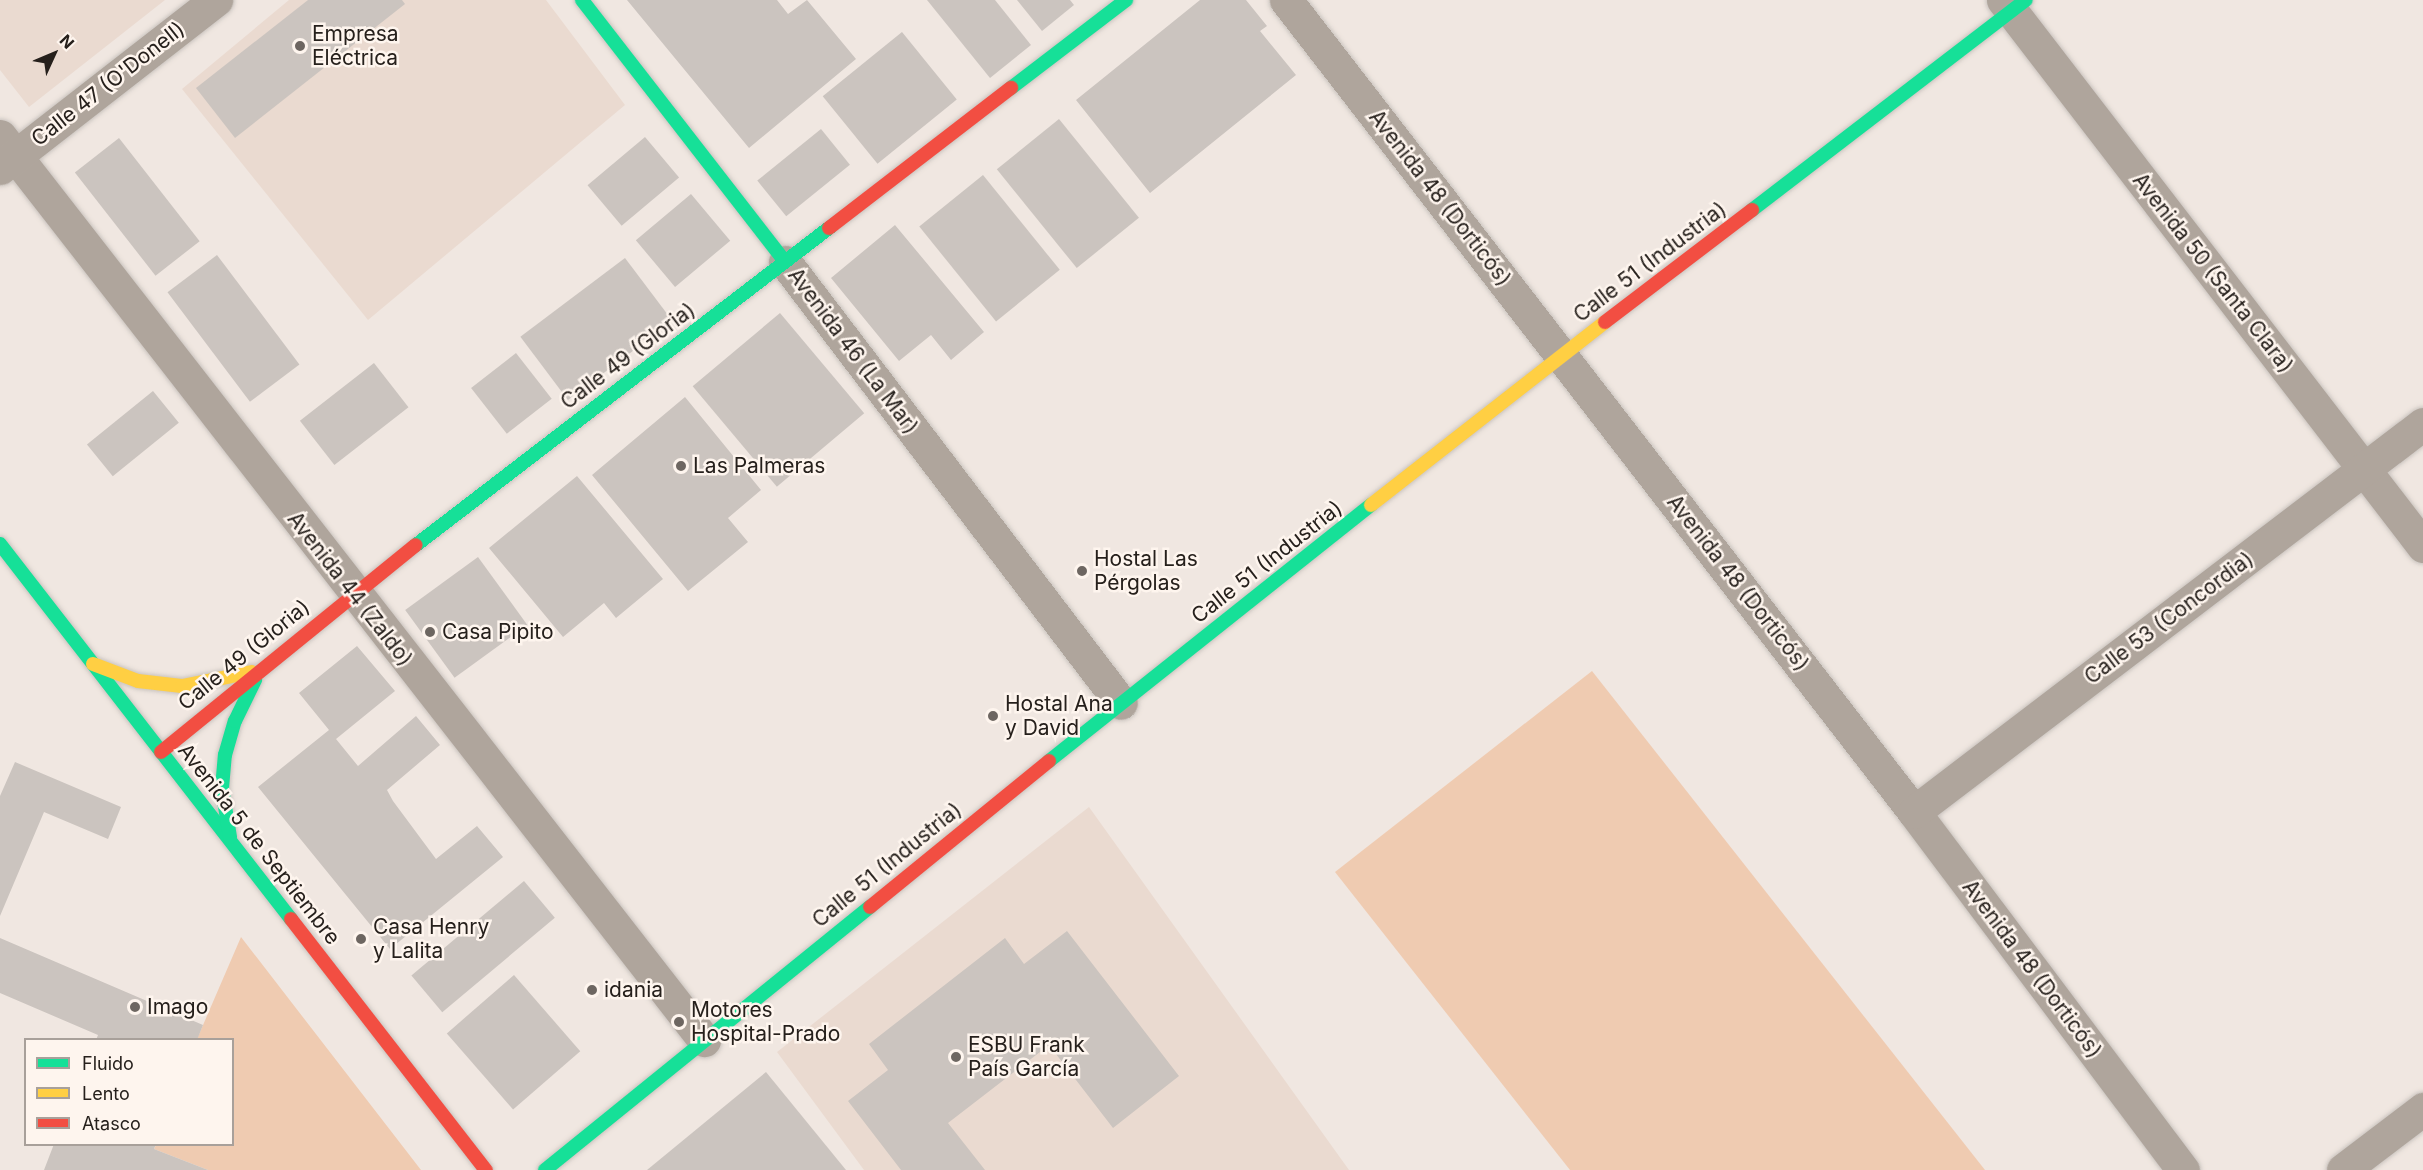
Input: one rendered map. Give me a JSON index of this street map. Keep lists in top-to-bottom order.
{
  "streets": {
    "main road": [
      "Calle 51 (Industria)",
      "Avenida 46 (La Mar)",
      "Calle 49 (Gloria)",
      "Avenida 5 de Septiembre"
    ],
    "street": [
      "Calle 47 (O'Donell)",
      "Avenida 48 (Dorticós)",
      "Avenida 50 (Santa Clara)",
      "Avenida 44 (Zaldo)",
      "Calle 53 (Concordia)"
    ]
  },
  "crossings": [
    ["Calle 47 (O'Donell)", "Avenida 44 (Zaldo)"],
    ["Avenida 48 (Dorticós)", "Calle 51 (Industria)"],
    ["Avenida 48 (Dorticós)", "Calle 53 (Concordia)"],
    ["Calle 51 (Industria)", "Avenida 50 (Santa Clara)"],
    ["Calle 51 (Industria)", "Avenida 46 (La Mar)"],
    ["Calle 51 (Industria)", "Avenida 44 (Zaldo)"],
    ["Avenida 50 (Santa Clara)", "Calle 53 (Concordia)"],
    ["Avenida 46 (La Mar)", "Calle 49 (Gloria)"],
    ["Calle 49 (Gloria)", "Avenida 44 (Zaldo)"],
    ["Calle 49 (Gloria)", "Avenida 5 de Septiembre"]
  ],
  "places": [
    "Empresa Eléctrica",
    "Las Palmeras",
    "Hostal Las Pérgolas",
    "Casa Pipito",
    "Hostal Ana y David",
    "Casa Henry y Lalita",
    "idania",
    "Imago",
    "Motores Hospital-Prado",
    "ESBU Frank País García"
  ],
  "legend": ["Fluido", "Lento", "Atasco"],
  "north": "top right"
}
